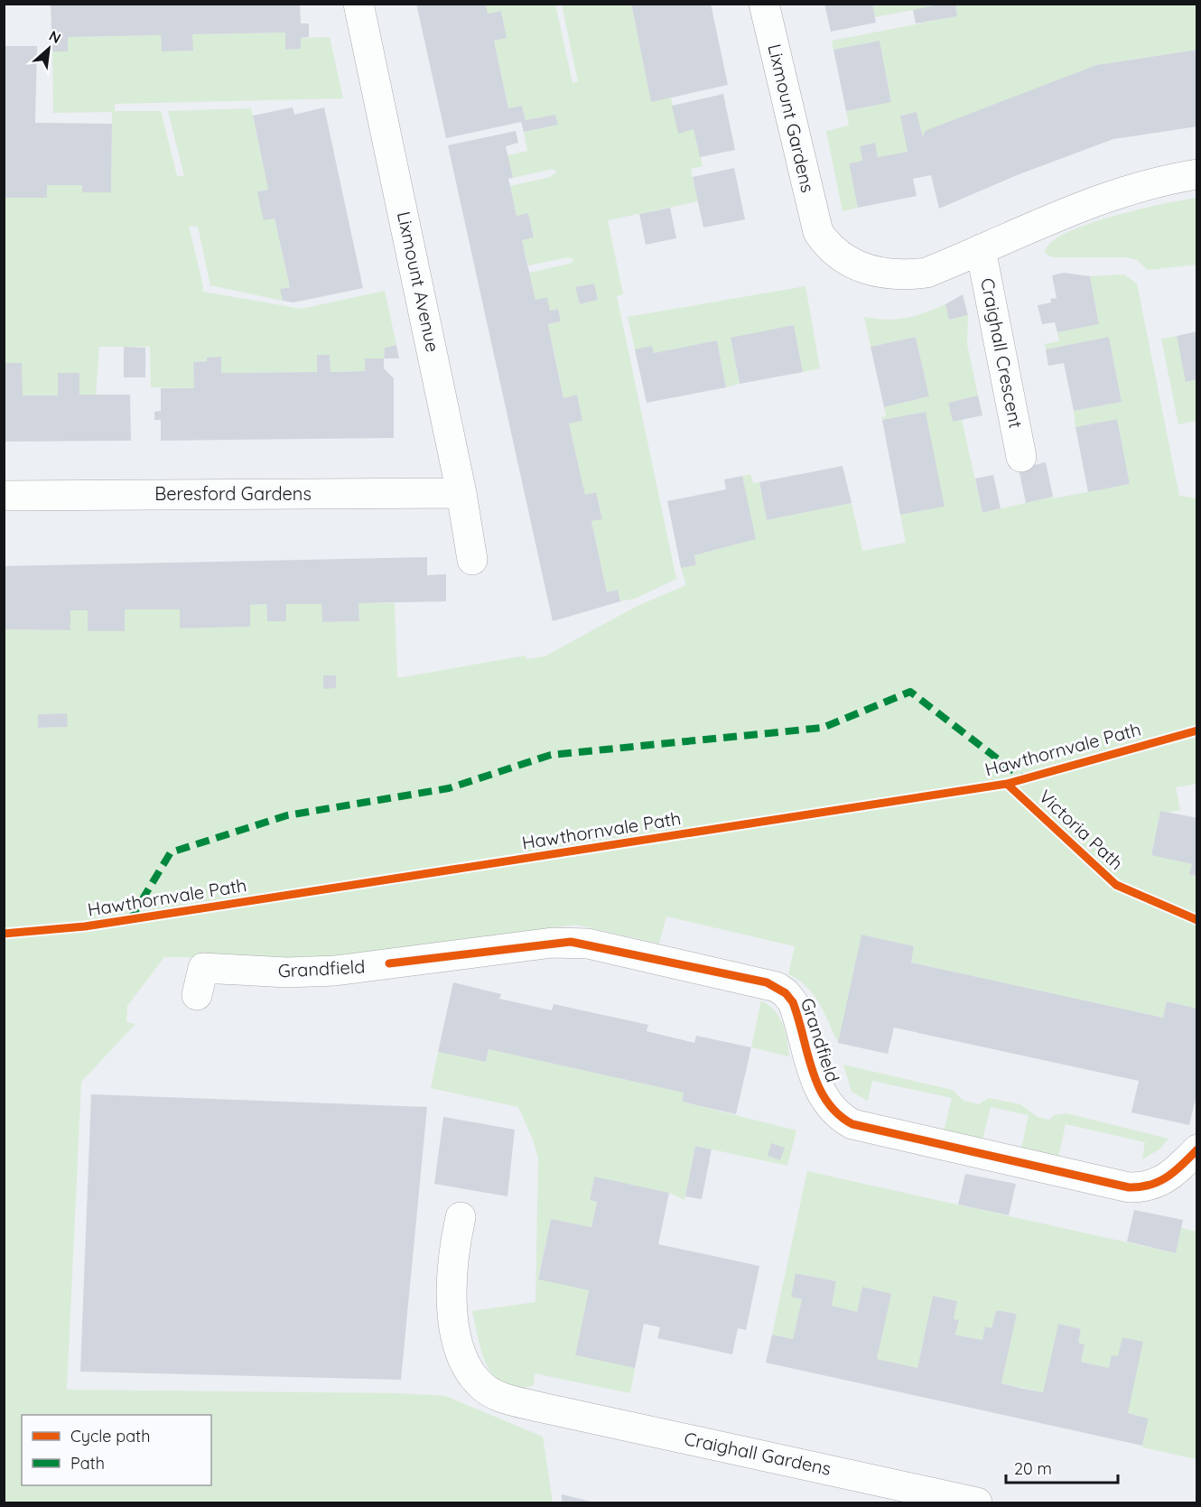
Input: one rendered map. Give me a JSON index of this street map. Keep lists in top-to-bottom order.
{
  "streets": {
    "street": [
      "Lixmount Gardens",
      "Lixmount Avenue",
      "Craighall Crescent",
      "Beresford Gardens",
      "Grandfield",
      "Craighall Gardens"
    ],
    "cycle path": ["Hawthornvale Path"]
  },
  "crossings": [
    ["Lixmount Gardens", "Craighall Crescent"],
    ["Lixmount Avenue", "Beresford Gardens"]
  ],
  "legend": ["Cycle path", "Path"],
  "scale_bar": "20 m",
  "north": "top right"
}
